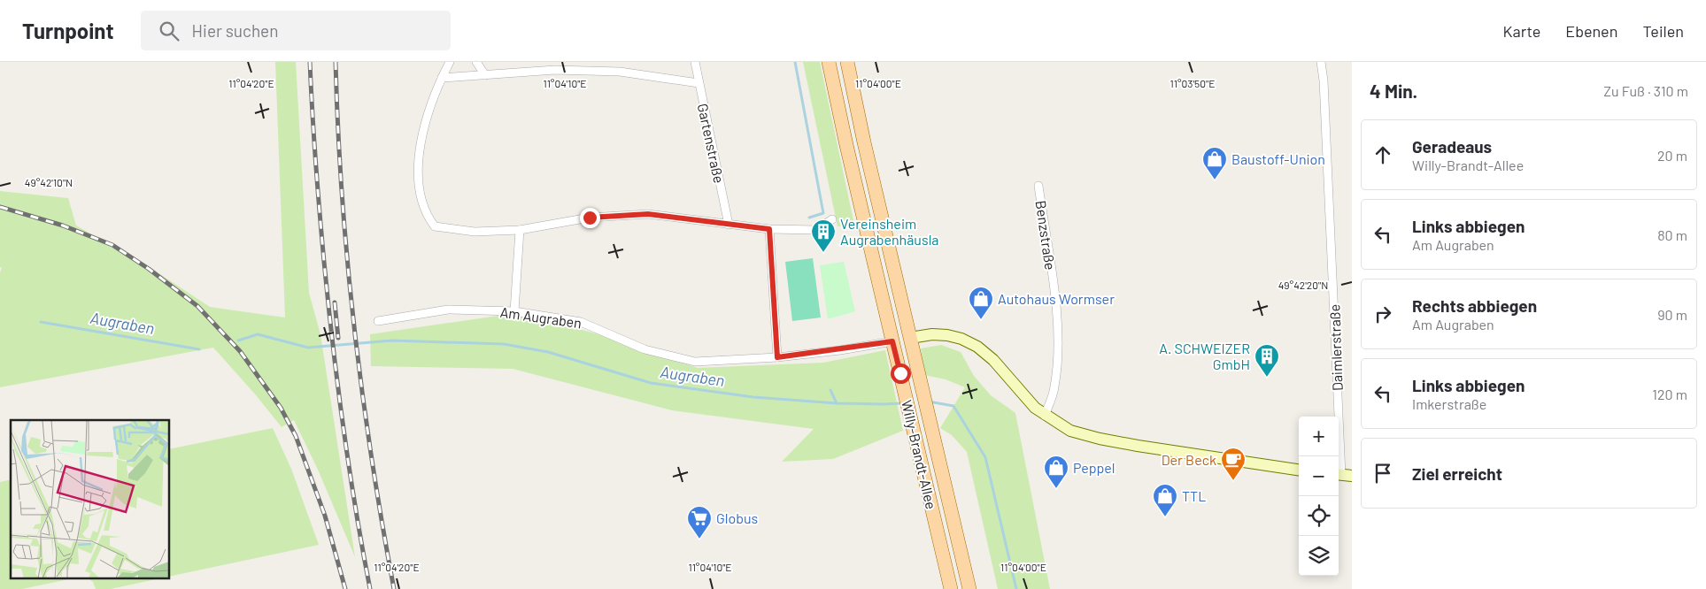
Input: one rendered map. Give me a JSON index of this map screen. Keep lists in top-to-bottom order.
{
  "streets": {
    "main road": ["Willy-Brandt-Allee"],
    "street": [
      "Gartenstraße",
      "Benzstraße",
      "Am Augraben",
      "Daimlerstraße"
    ]
  },
  "crossings": [
    ["Am Augraben", "Willy-Brandt-Allee"]
  ],
  "water": ["Augraben"],
  "places": {
    "shop": [
      "Baustoff-Union",
      "Autohaus Wormser",
      "Peppel",
      "TTL"
    ],
    "building": ["Vereinsheim Augrabenhäusla", "A. SCHWEIZER GmbH"],
    "cafe": ["Der Beck"],
    "supermarket": ["Globus"]
  },
  "page": {
    "header": "Turnpoint",
    "search": "Hier suchen",
    "nav": ["Karte", "Ebenen", "Teilen"],
    "heading": ["4 Min.", "Zu Fuß · 310 m"],
    "list": [
      ["Geradeaus", "Willy-Brandt-Allee", "20 m"],
      ["Links abbiegen", "Am Augraben", "80 m"],
      ["Rechts abbiegen", "Am Augraben", "90 m"],
      ["Links abbiegen", "Imkerstraße", "120 m"],
      "Ziel erreicht"
    ],
    "map_buttons": ["+", "−"]
  },
  "coordinates": [
    "11°04'20\"E",
    "11°04'10\"E",
    "11°04'00\"E",
    "11°03'50\"E",
    "49°42'10\"N",
    "49°42'20\"N"
  ]
}
